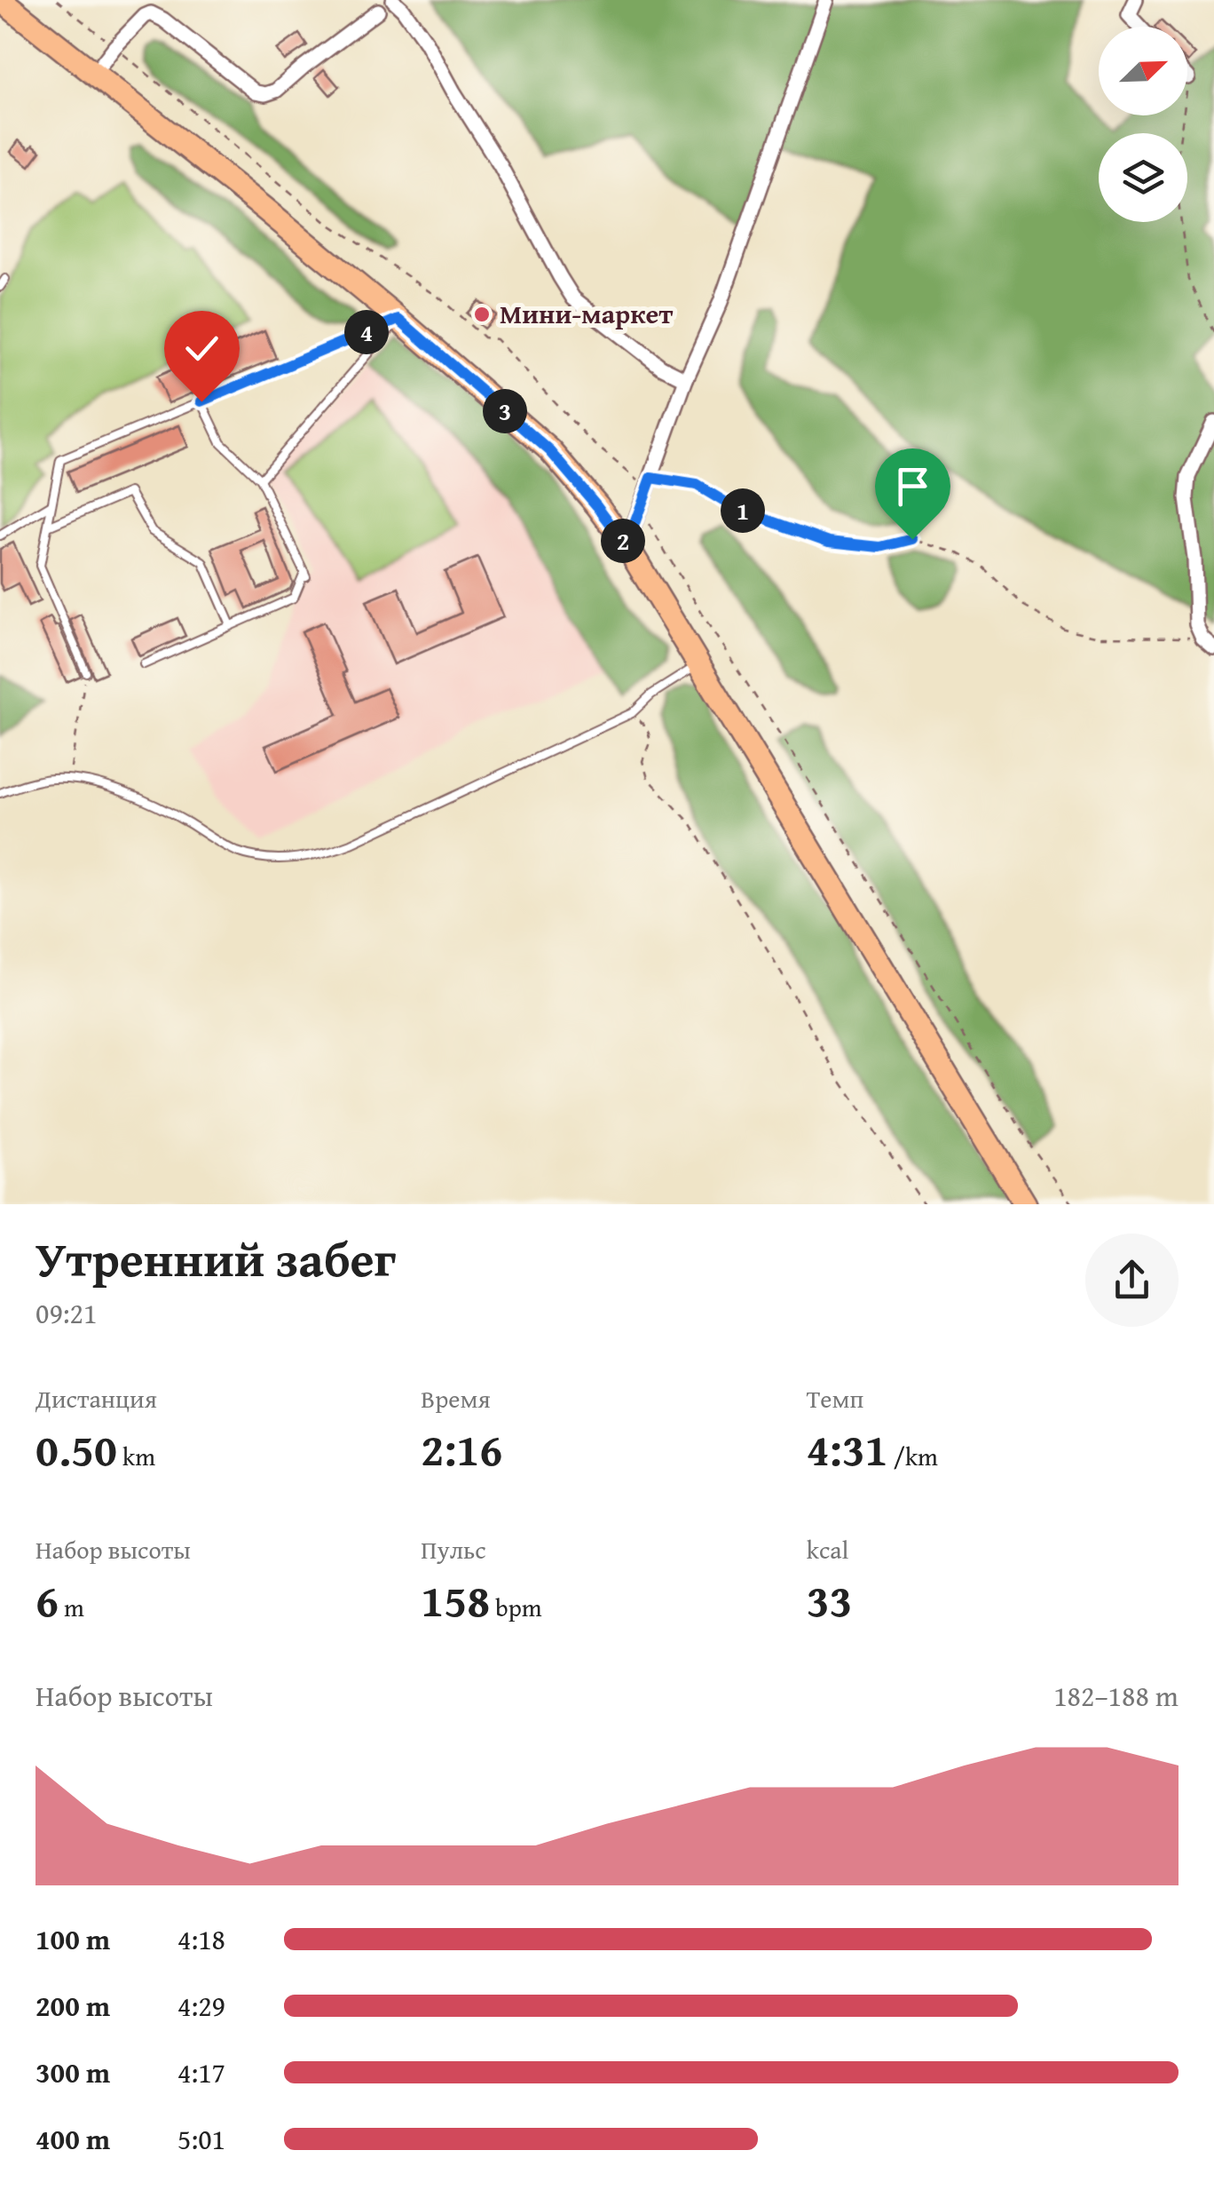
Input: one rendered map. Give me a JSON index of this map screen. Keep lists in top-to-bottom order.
{
  "places": ["Мини-маркет"],
  "north": "top right",
  "page": {
    "pins": [
      "4",
      "3",
      "1",
      "2"
    ],
    "heading": ["Утренний забег", "09:21"],
    "stats": [
      ["Дистанция", "0.50 km"],
      ["Время", "2:16"],
      ["Темп", "4:31 /km"],
      ["Набор высоты", "6 m"],
      ["Пульс", "158 bpm"],
      ["kcal", "33"]
    ],
    "chart": ["Набор высоты", "182–188 m"],
    "list": [
      {
        "name": "100 m",
        "note": "4:18"
      },
      {
        "name": "200 m",
        "note": "4:29"
      },
      {
        "name": "300 m",
        "note": "4:17"
      },
      {
        "name": "400 m",
        "note": "5:01"
      }
    ]
  }
}
